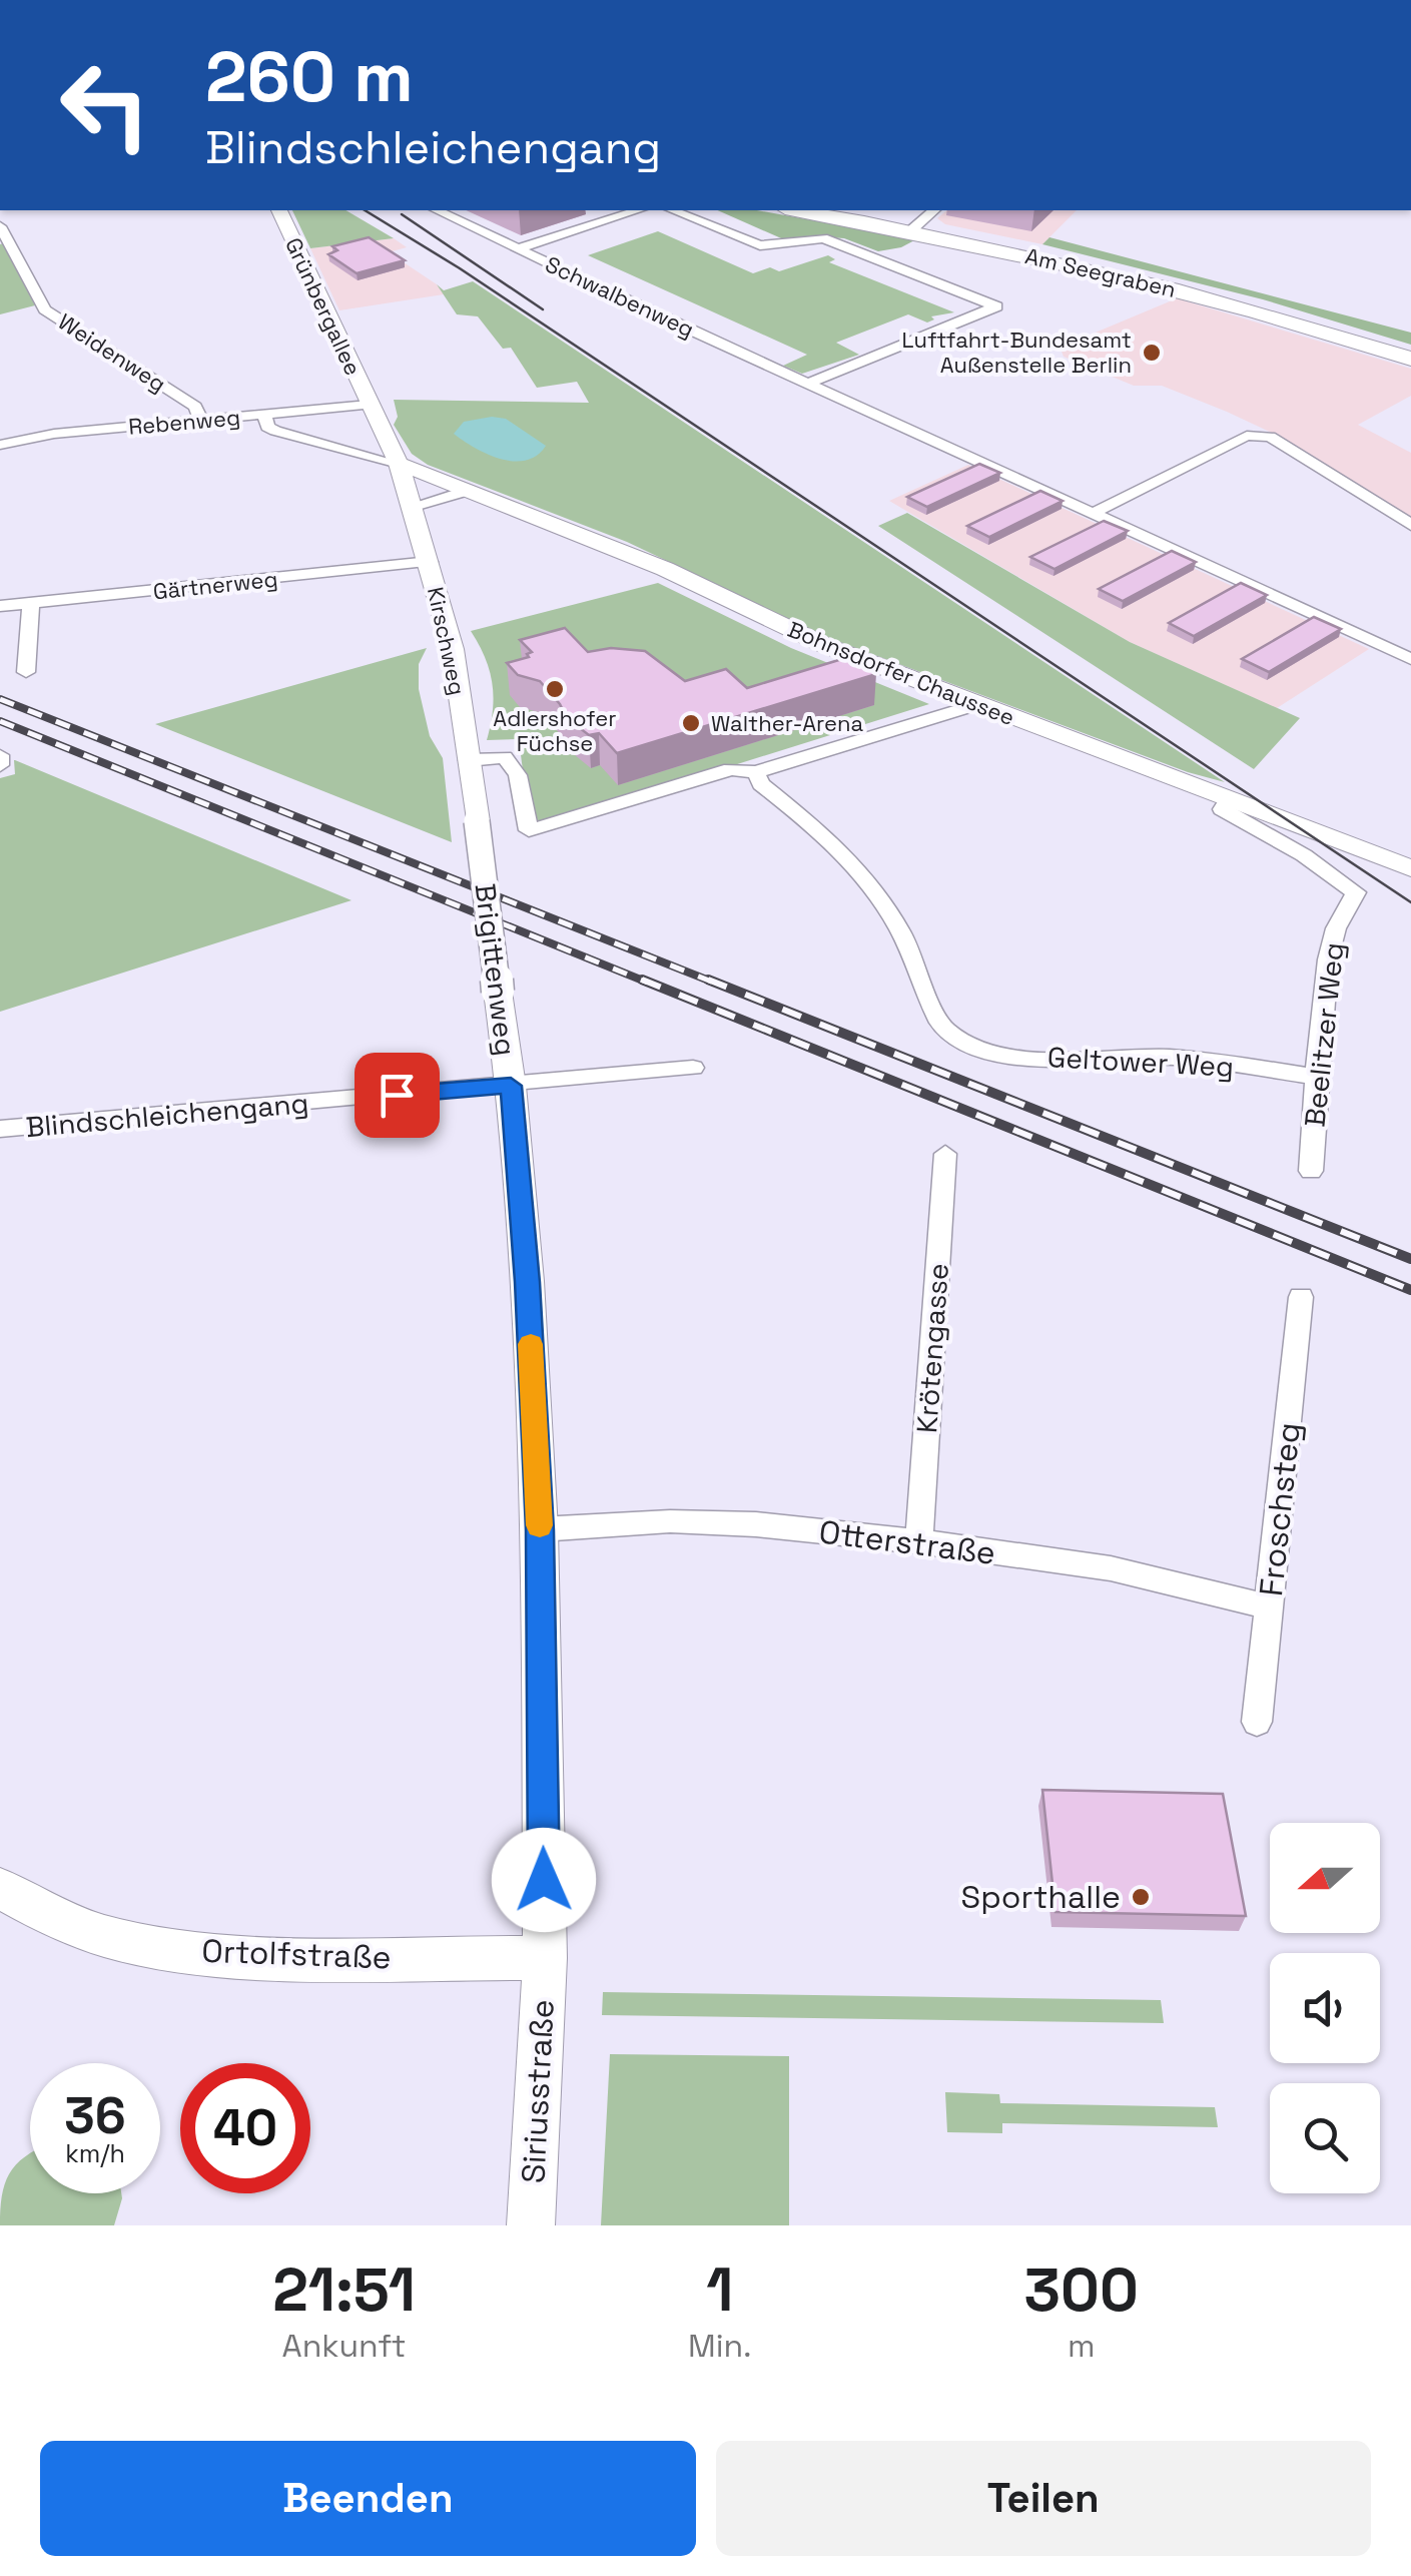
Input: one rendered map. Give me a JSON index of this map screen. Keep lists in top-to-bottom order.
{
  "streets": {
    "main road": ["Am Seegraben"],
    "street": [
      "Schwalbenweg",
      "Grünbergallee",
      "Weidenweg",
      "Rebenweg",
      "Gärtnerweg",
      "Kirschweg",
      "Bohnsdorfer Chaussee",
      "Brigittenweg",
      "Beelitzer Weg",
      "Geltower Weg",
      "Blindschleichengang",
      "Krötengasse",
      "Froschsteg",
      "Otterstraße",
      "Ortolfstraße",
      "Siriusstraße"
    ]
  },
  "crossings": [
    ["Grünbergallee", "Rebenweg"],
    ["Grünbergallee", "Kirschweg"],
    ["Weidenweg", "Rebenweg"],
    ["Rebenweg", "Kirschweg"],
    ["Gärtnerweg", "Kirschweg"],
    ["Kirschweg", "Bohnsdorfer Chaussee"],
    ["Kirschweg", "Brigittenweg"],
    ["Bohnsdorfer Chaussee", "Beelitzer Weg"],
    ["Brigittenweg", "Blindschleichengang"],
    ["Brigittenweg", "Otterstraße"],
    ["Brigittenweg", "Ortolfstraße"],
    ["Brigittenweg", "Siriusstraße"],
    ["Beelitzer Weg", "Geltower Weg"],
    ["Krötengasse", "Otterstraße"],
    ["Froschsteg", "Otterstraße"],
    ["Ortolfstraße", "Siriusstraße"]
  ],
  "places": [
    "Luftfahrt-Bundesamt Außenstelle Berlin",
    "Adlershofer Füchse",
    "Walther-Arena",
    "Sporthalle"
  ],
  "north": "left",
  "page": {
    "turn": ["260 m", "Blindschleichengang"],
    "speed": "36 km/h",
    "limit": "40",
    "eta": [
      "21:51",
      "Ankunft",
      "1",
      "Min.",
      "300",
      "m"
    ],
    "buttons": ["Beenden", "Teilen"]
  }
}
